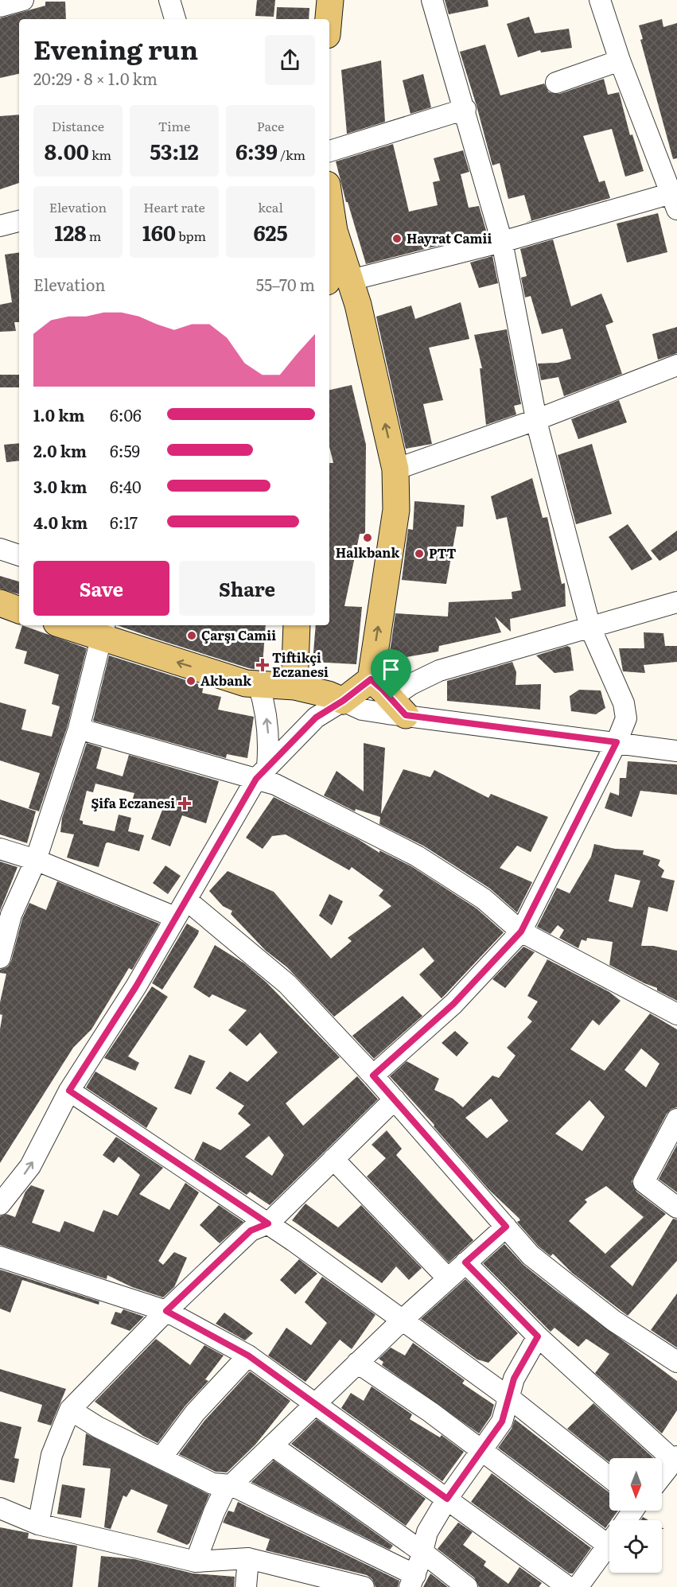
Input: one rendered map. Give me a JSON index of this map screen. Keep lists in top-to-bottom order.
{
  "places": {
    "other": [
      "Hayrat Camii",
      "Halkbank",
      "PTT",
      "Çarşı Camii",
      "Akbank"
    ],
    "health": ["Tiftikçi Eczanesi", "Şifa Eczanesi"]
  },
  "north": "bottom",
  "page": {
    "heading": ["Evening run", "20:29 · 8 × 1.0 km"],
    "stats": [
      ["Distance", "8.00 km"],
      ["Time", "53:12"],
      ["Pace", "6:39 /km"],
      ["Elevation", "128 m"],
      ["Heart rate", "160 bpm"],
      ["kcal", "625"]
    ],
    "chart": ["Elevation", "55–70 m"],
    "list": [
      {
        "name": "1.0 km",
        "note": "6:06"
      },
      {
        "name": "2.0 km",
        "note": "6:59"
      },
      {
        "name": "3.0 km",
        "note": "6:40"
      },
      {
        "name": "4.0 km",
        "note": "6:17"
      }
    ],
    "buttons": ["Save", "Share"]
  }
}
